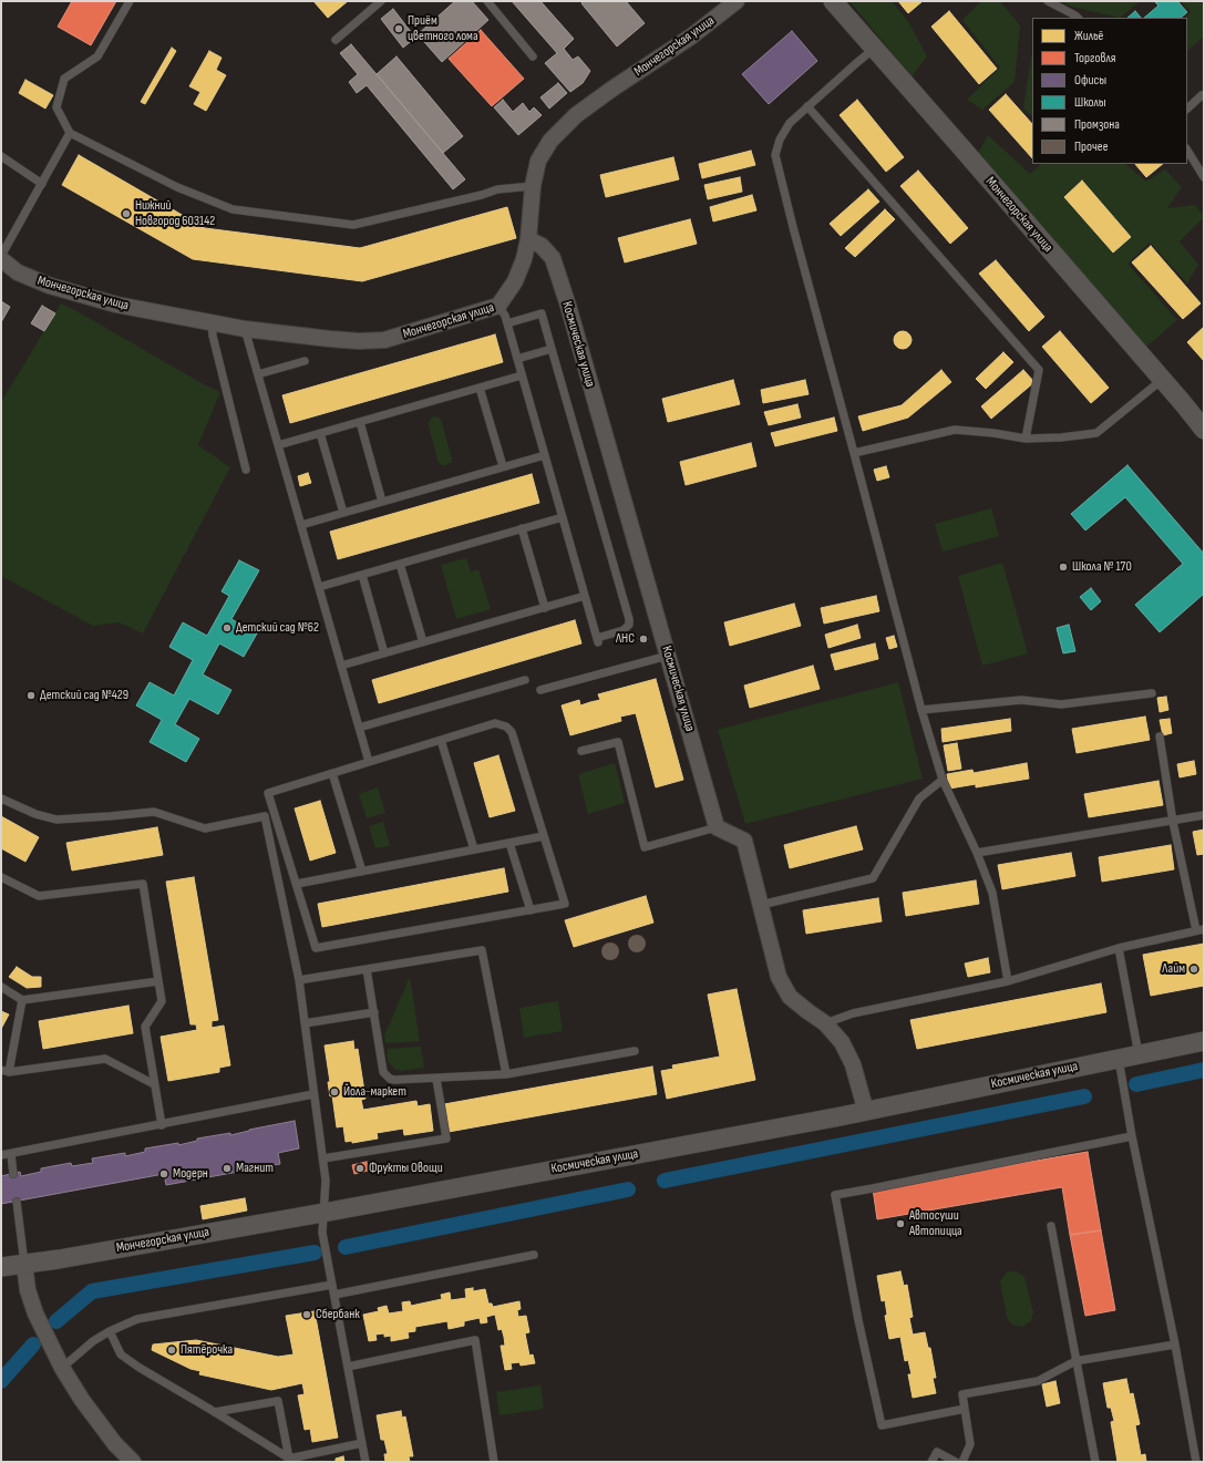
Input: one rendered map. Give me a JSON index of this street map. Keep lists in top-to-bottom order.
{
  "streets": {
    "street": ["Мончегорская улица", "Космическая улица"]
  },
  "crossings": [
    ["Мончегорская улица", "Космическая улица"]
  ],
  "places": [
    "Приём цветного лома",
    "Нижний Новгород 603142",
    "Школа № 170",
    "Детский сад №62",
    "ЛНС",
    "Детский сад №429",
    "Лайм",
    "Йола-маркет",
    "Магнит",
    "Фрукты Овощи",
    "Модерн",
    "Автосуши Автопицца",
    "Сбербанк",
    "Пятёрочка"
  ],
  "legend": [
    "Жильё",
    "Торговля",
    "Офисы",
    "Школы",
    "Промзона",
    "Прочее"
  ]
}
